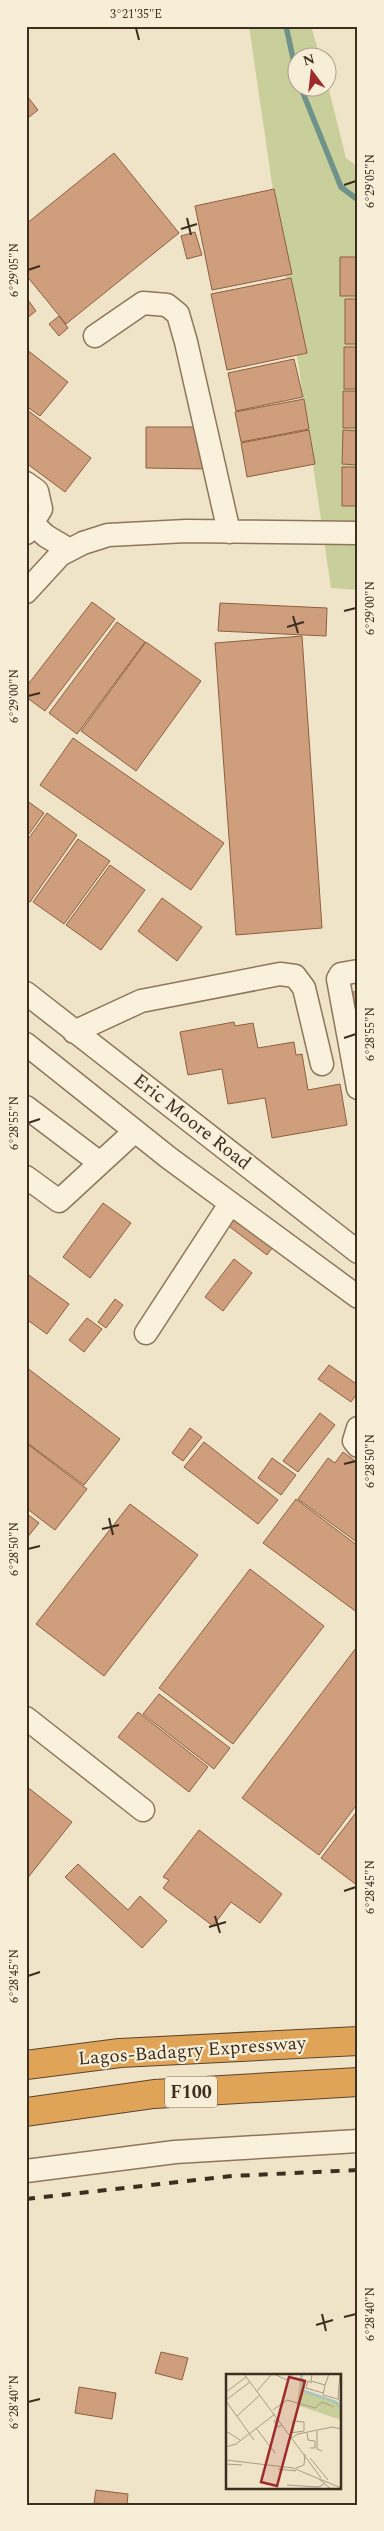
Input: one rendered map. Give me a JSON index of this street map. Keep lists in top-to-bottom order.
{
  "streets": {
    "highway": ["Lagos-Badagry Expressway", "F100"],
    "street": ["Eric Moore Road"]
  },
  "north": "top",
  "coordinates": [
    "3°21'35\"E",
    "6°29'05\"N",
    "6°29'00\"N",
    "6°28'55\"N",
    "6°28'50\"N",
    "6°28'45\"N",
    "6°28'40\"N"
  ]
}
